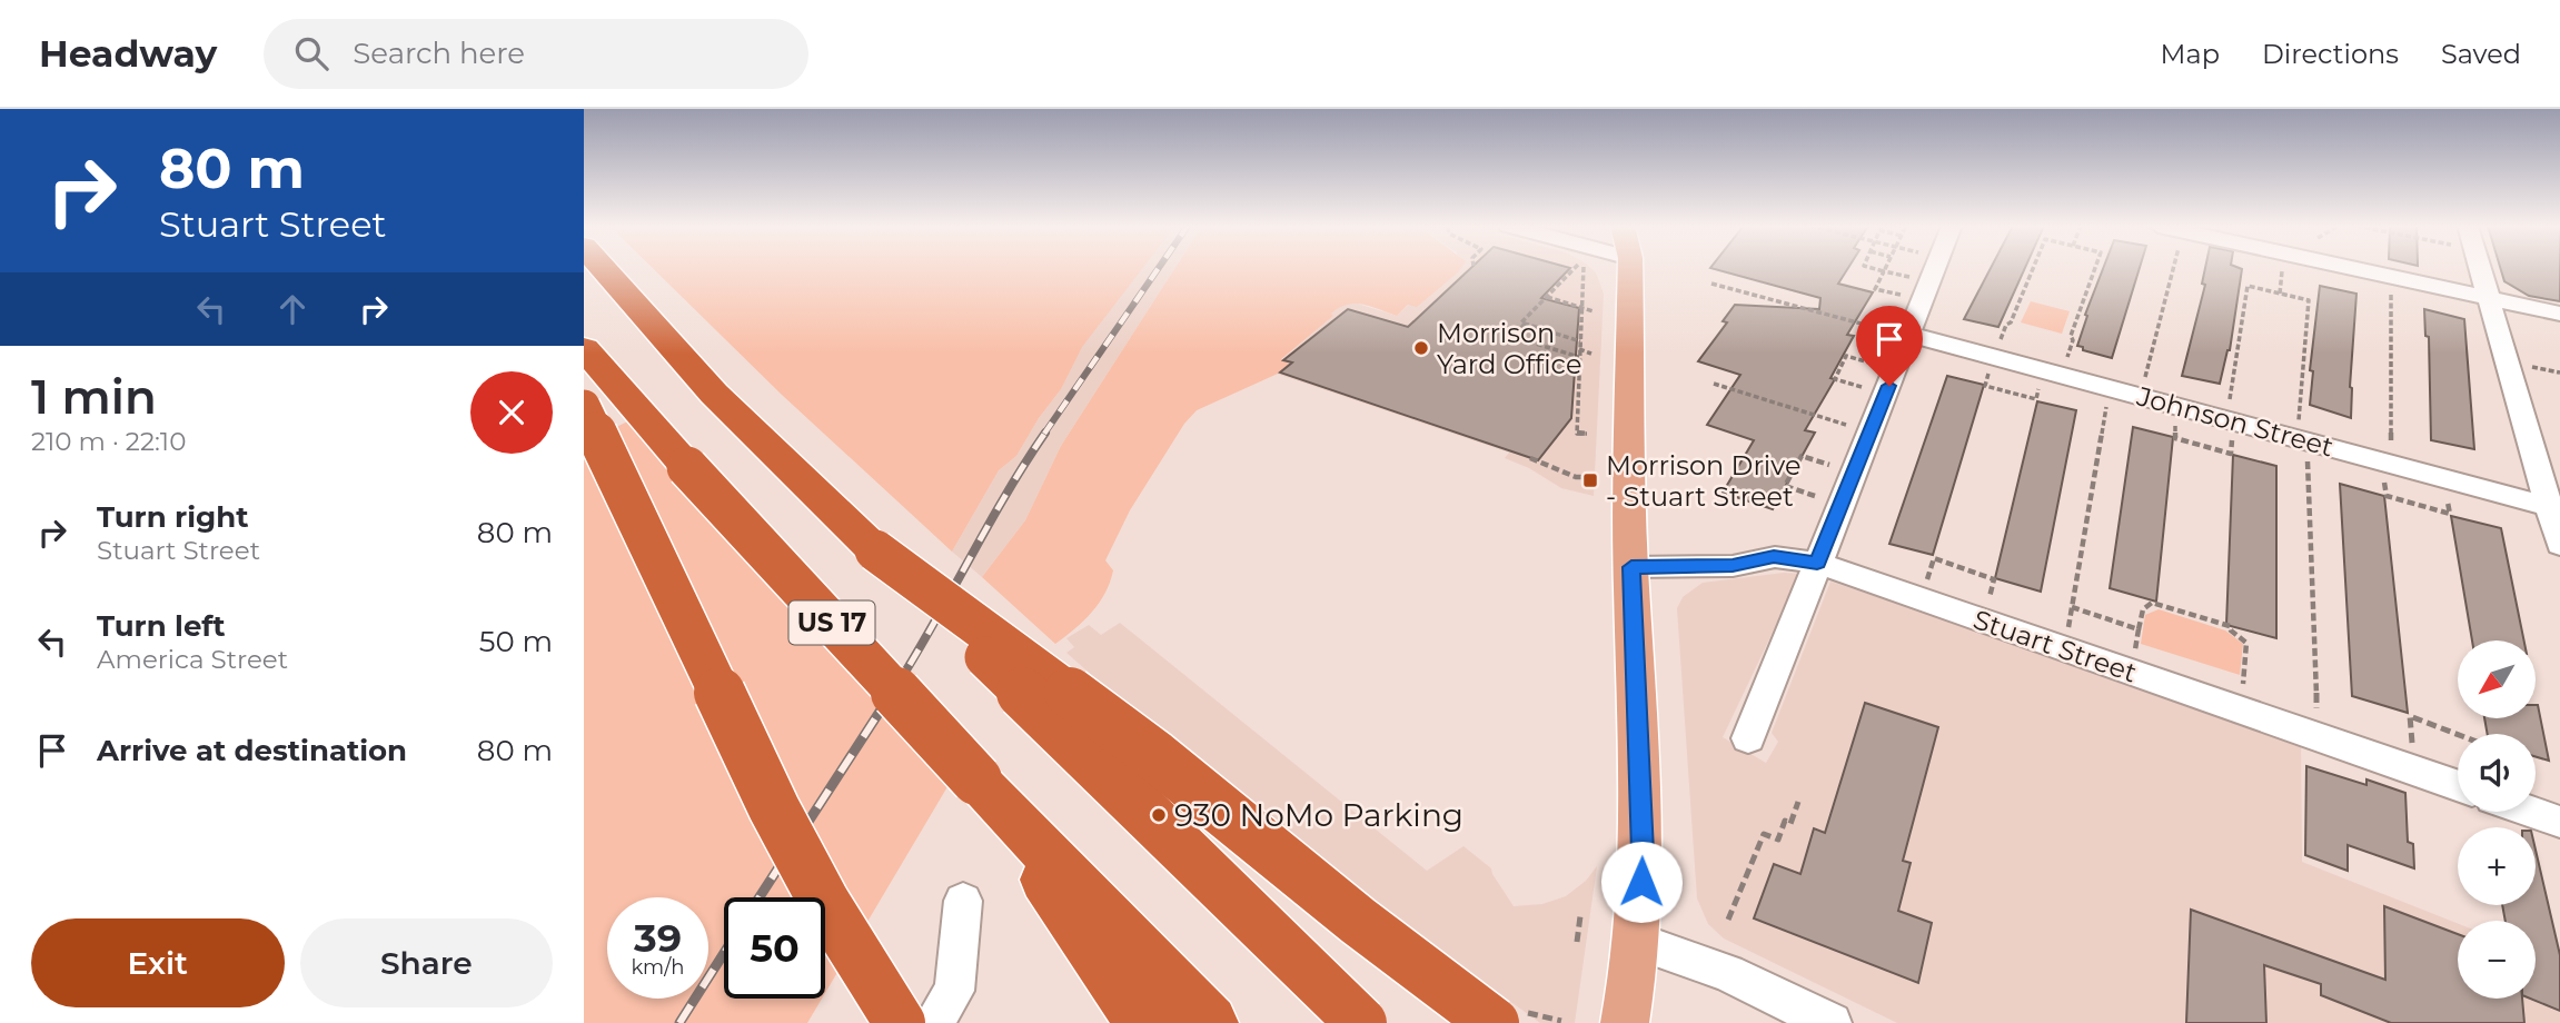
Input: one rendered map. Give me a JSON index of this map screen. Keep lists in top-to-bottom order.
{
  "streets": {
    "highway": ["US 17"],
    "street": ["Johnson Street", "Stuart Street"]
  },
  "places": {
    "other": ["Morrison Yard Office", "930 NoMo Parking"],
    "transit": ["Morrison Drive - Stuart Street"]
  },
  "north": "bottom left",
  "page": {
    "header": "Headway",
    "search": "Search here",
    "nav": ["Map", "Directions", "Saved"],
    "turn": ["80 m", "Stuart Street"],
    "heading": ["1 min", "210 m · 22:10"],
    "list": [
      {
        "name": "Turn right",
        "note": "Stuart Street",
        "value": "80 m"
      },
      {
        "name": "Turn left",
        "note": "America Street",
        "value": "50 m"
      },
      {
        "name": "Arrive at destination",
        "value": "80 m"
      }
    ],
    "map_buttons": ["+", "−"],
    "speed": "39 km/h",
    "limit": "50",
    "buttons": ["Exit", "Share"]
  }
}
